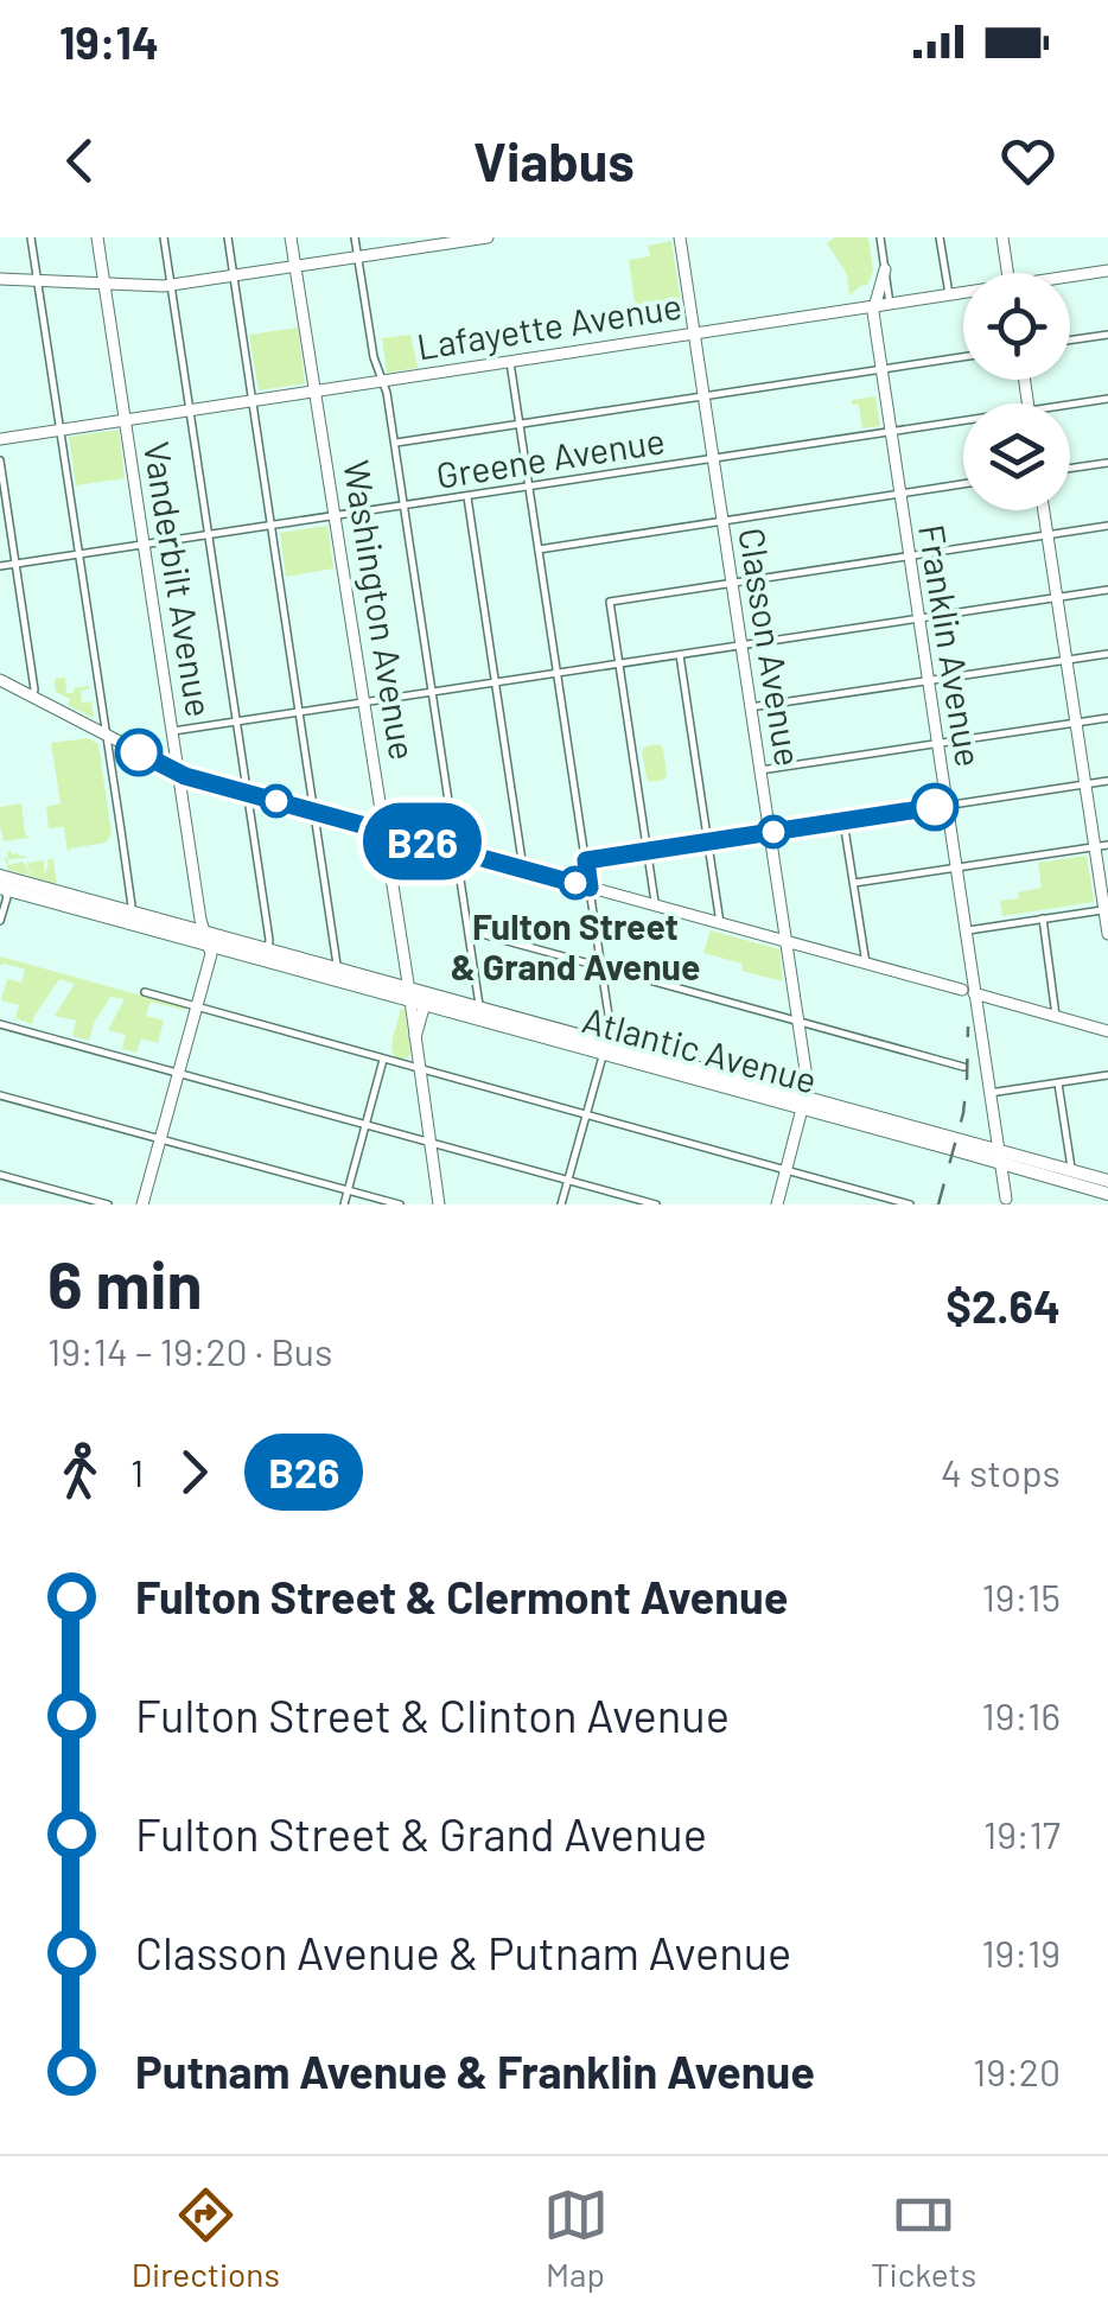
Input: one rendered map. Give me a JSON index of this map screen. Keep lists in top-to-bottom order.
{
  "streets": {
    "main road": [
      "Lafayette Avenue",
      "Vanderbilt Avenue",
      "Washington Avenue",
      "Franklin Avenue",
      "Classon Avenue",
      "Atlantic Avenue"
    ],
    "street": ["Greene Avenue"]
  },
  "crossings": [
    ["Lafayette Avenue", "Vanderbilt Avenue"],
    ["Lafayette Avenue", "Washington Avenue"],
    ["Lafayette Avenue", "Franklin Avenue"],
    ["Lafayette Avenue", "Classon Avenue"],
    ["Greene Avenue", "Vanderbilt Avenue"],
    ["Greene Avenue", "Washington Avenue"],
    ["Greene Avenue", "Franklin Avenue"],
    ["Greene Avenue", "Classon Avenue"],
    ["Vanderbilt Avenue", "Atlantic Avenue"],
    ["Washington Avenue", "Atlantic Avenue"],
    ["Franklin Avenue", "Atlantic Avenue"],
    ["Classon Avenue", "Atlantic Avenue"]
  ],
  "places": ["Fulton Street & Grand Avenue"],
  "lines": ["bus line B26"],
  "page": {
    "status": "19:14",
    "header": "Viabus",
    "on_map": "B26",
    "heading": ["6 min", "19:14 – 19:20 · Bus", "$2.64"],
    "legs": ["1", "B26", "4 stops"],
    "list": [
      {
        "name": "Fulton Street & Clermont Avenue",
        "value": "19:15"
      },
      {
        "name": "Fulton Street & Clinton Avenue",
        "value": "19:16"
      },
      {
        "name": "Fulton Street & Grand Avenue",
        "value": "19:17"
      },
      {
        "name": "Classon Avenue & Putnam Avenue",
        "value": "19:19"
      },
      {
        "name": "Putnam Avenue & Franklin Avenue",
        "value": "19:20"
      }
    ],
    "tabs": ["Directions", "Map", "Tickets"]
  }
}
